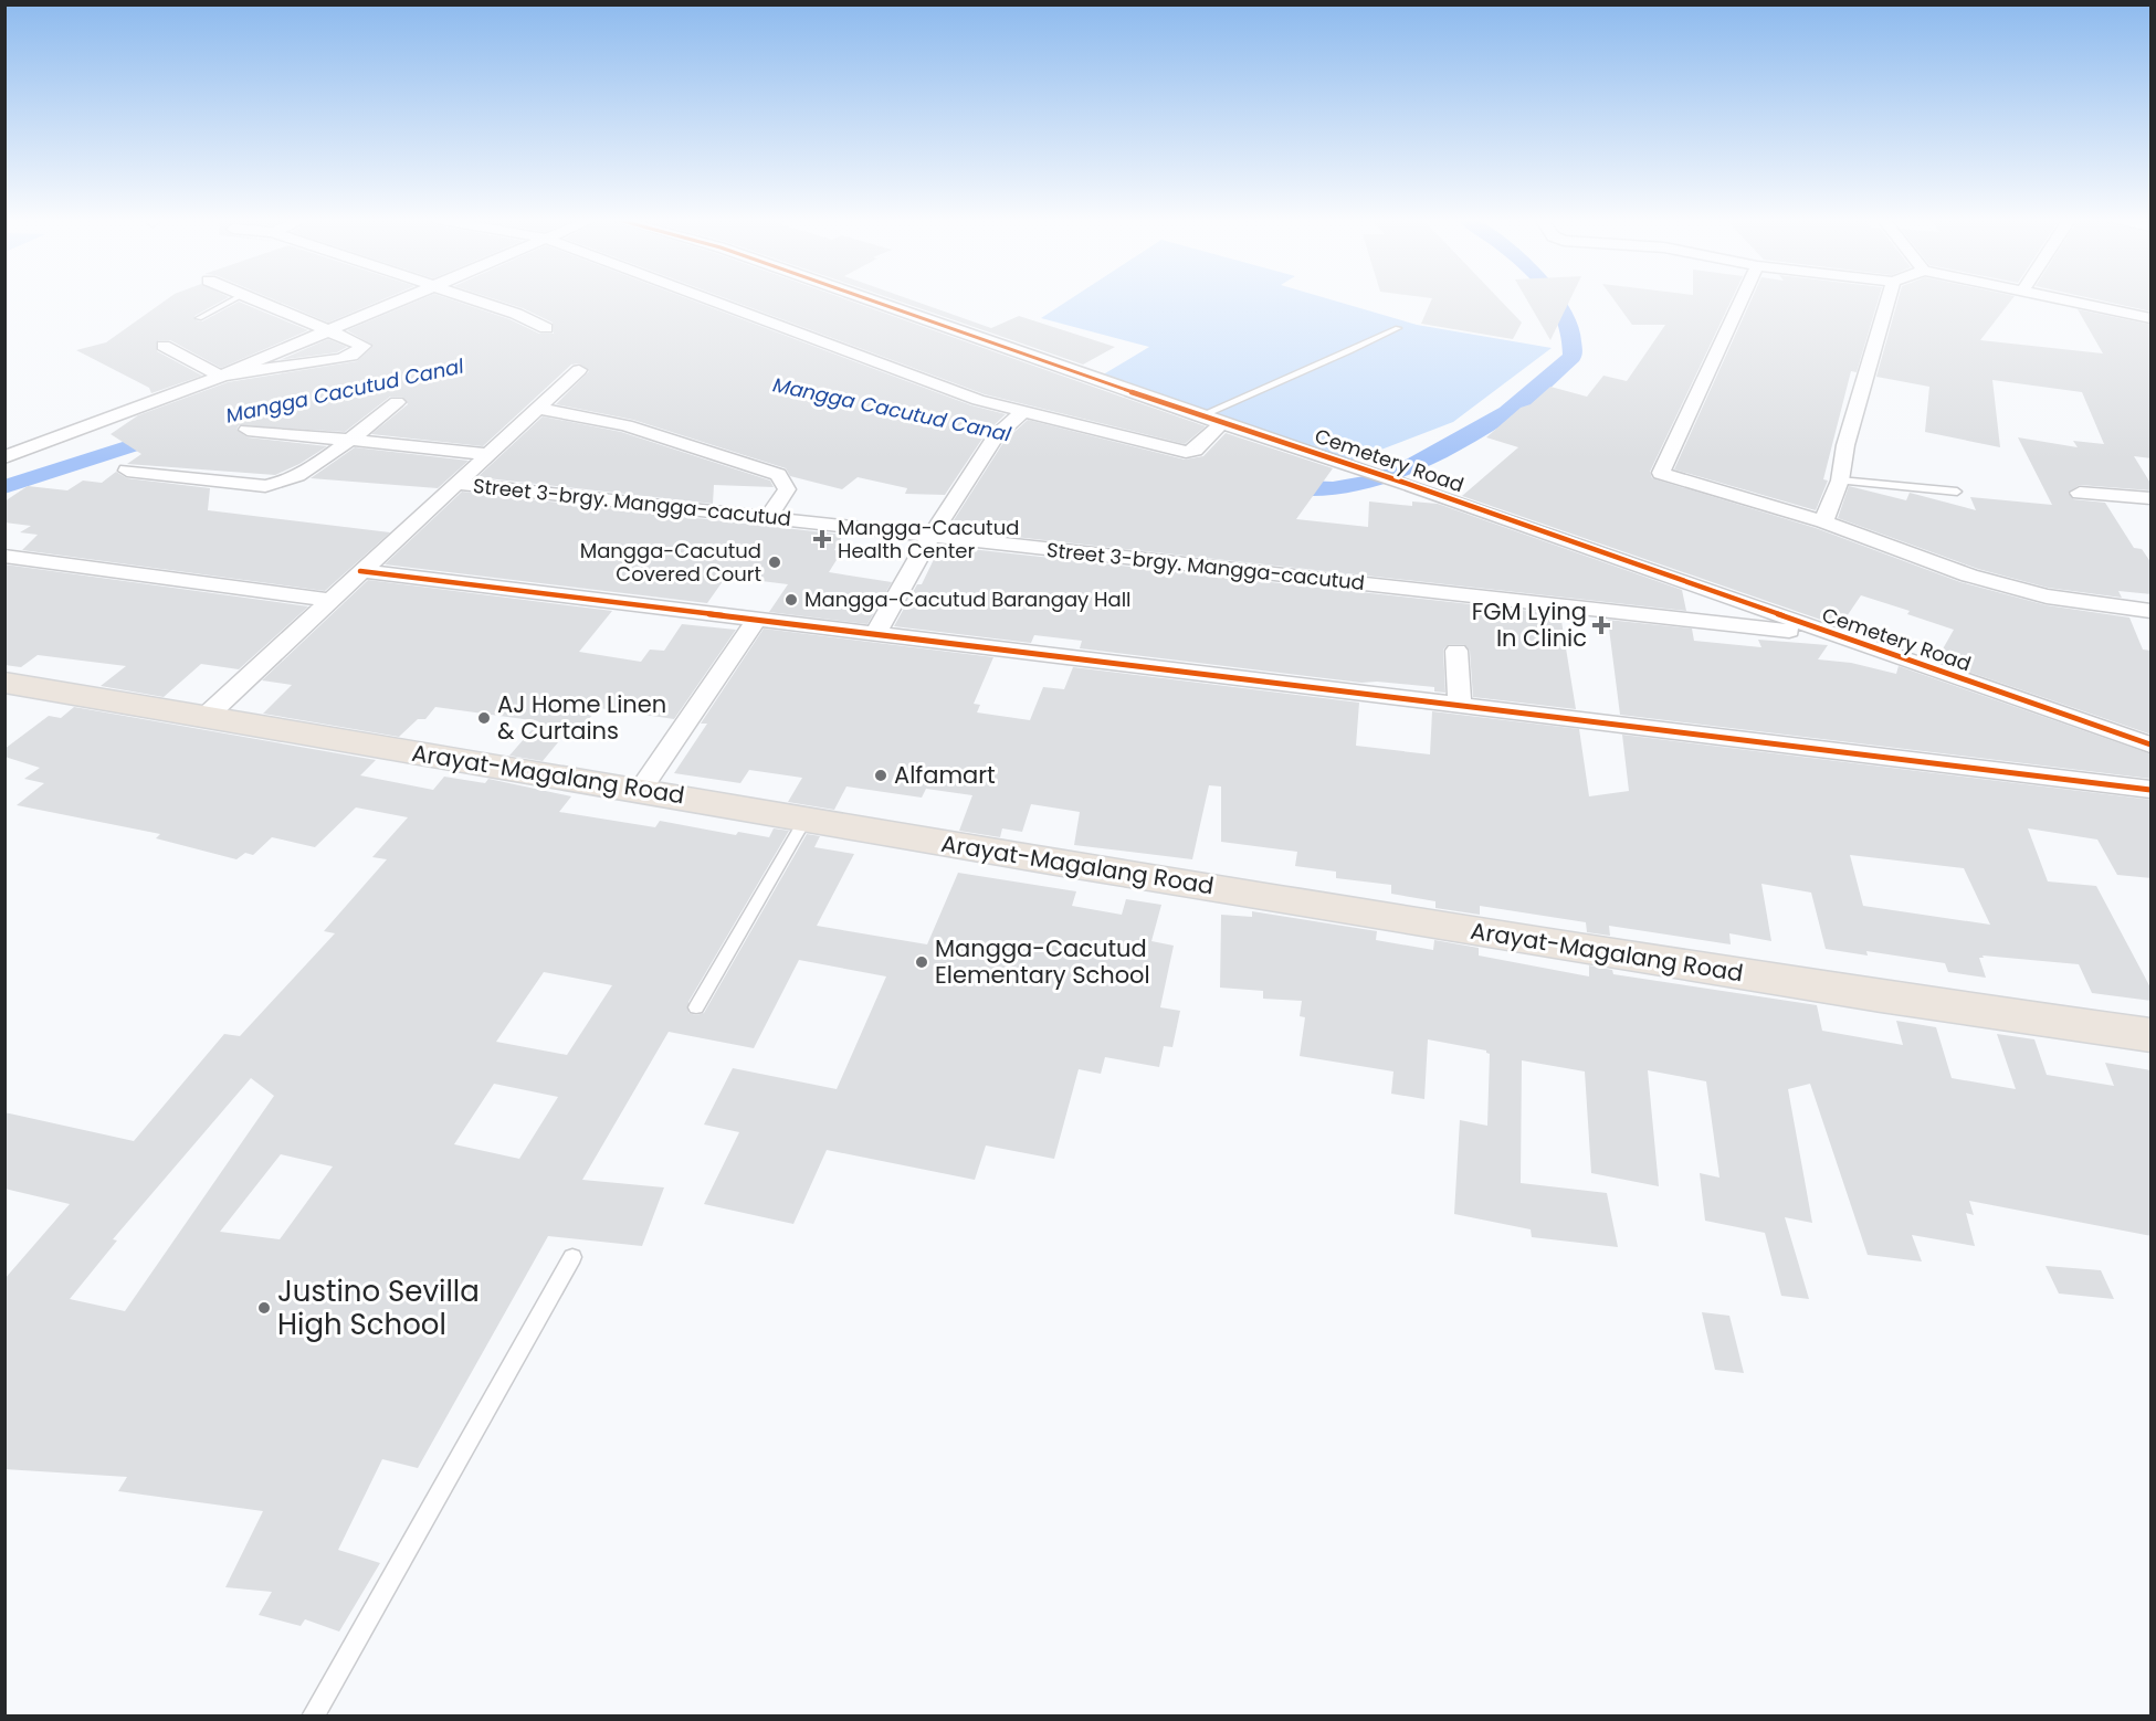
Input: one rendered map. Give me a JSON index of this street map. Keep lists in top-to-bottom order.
{
  "streets": {
    "main road": ["Arayat-Magalang Road"],
    "street": ["Cemetery Road", "Street 3-brgy. Mangga-cacutud"]
  },
  "crossings": [
    ["Cemetery Road", "Street 3-brgy. Mangga-cacutud"]
  ],
  "water": ["Mangga Cacutud Canal"],
  "places": {
    "health": ["Mangga-Cacutud Health Center", "FGM Lying In Clinic"],
    "other": [
      "Mangga-Cacutud Covered Court",
      "Mangga-Cacutud Barangay Hall",
      "AJ Home Linen & Curtains",
      "Alfamart",
      "Mangga-Cacutud Elementary School",
      "Justino Sevilla High School"
    ]
  }
}
